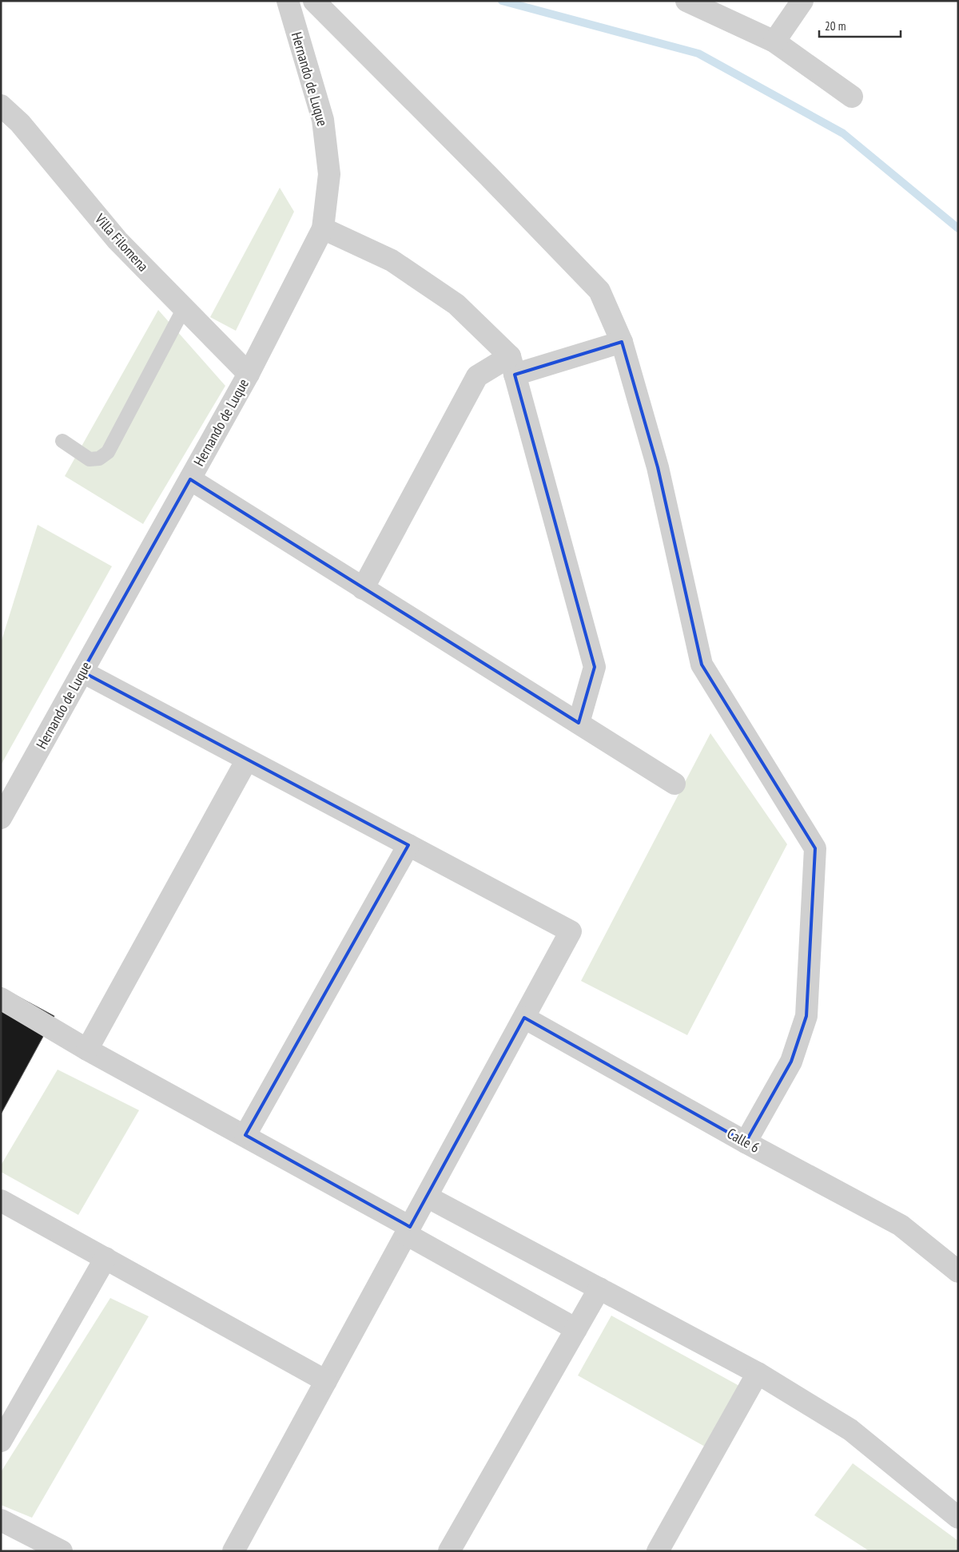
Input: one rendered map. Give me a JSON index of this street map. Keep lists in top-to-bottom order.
{
  "streets": {
    "street": ["Hernando de Luque", "Villa Filomena", "Calle 6"]
  },
  "crossings": [
    ["Hernando de Luque", "Villa Filomena"]
  ],
  "scale_bar": "20 m"
}
